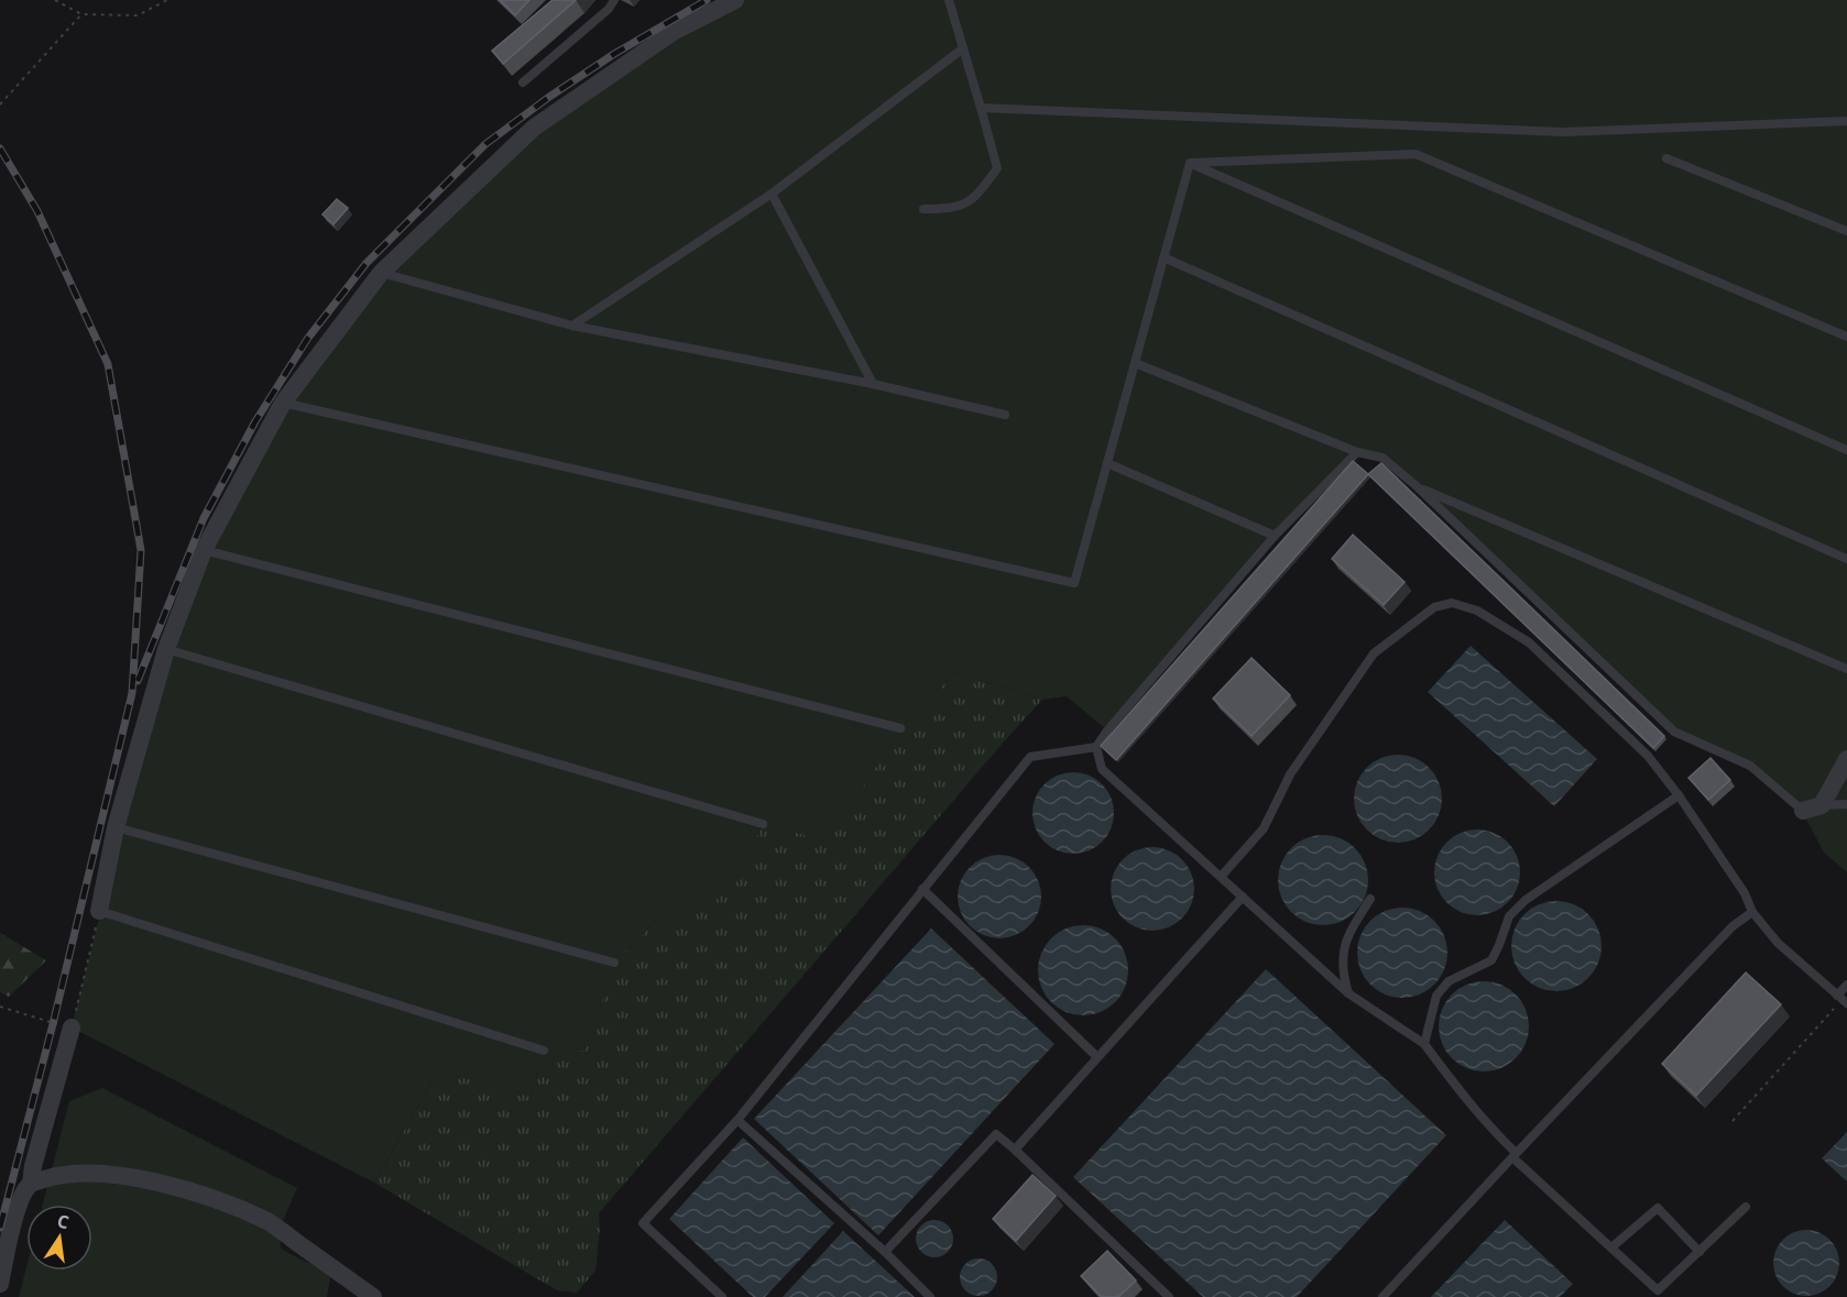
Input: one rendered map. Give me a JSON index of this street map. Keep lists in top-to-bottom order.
{
  "north": "top"
}
